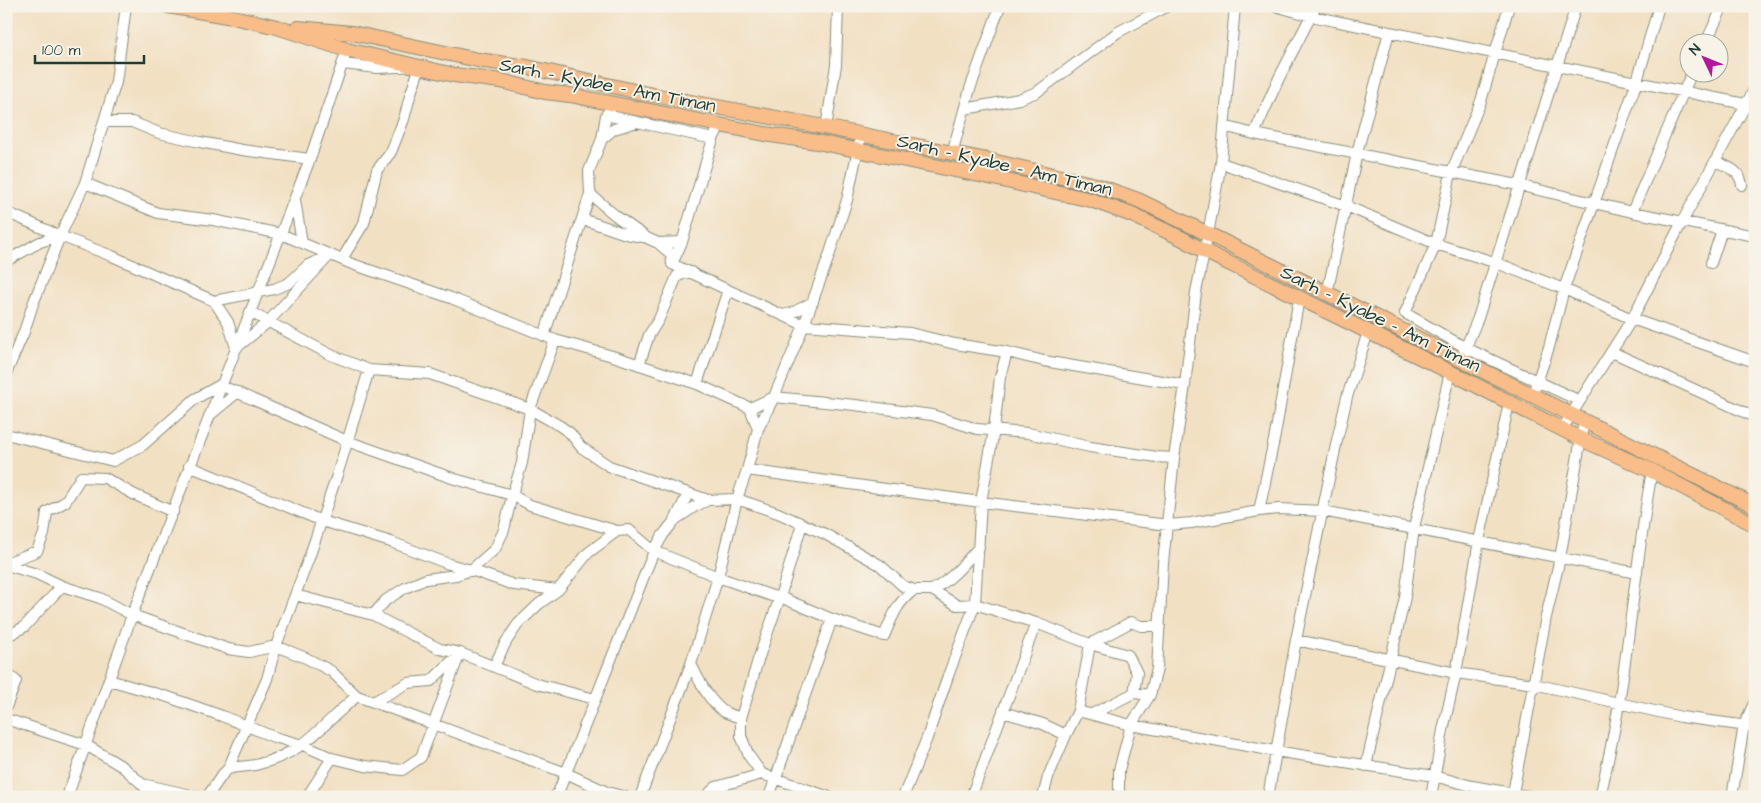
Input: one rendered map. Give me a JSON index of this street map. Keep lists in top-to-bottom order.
{
  "streets": {
    "highway": ["Sarh - Kyabe - Am Timan"]
  },
  "scale_bar": "100 m",
  "north": "top left"
}
